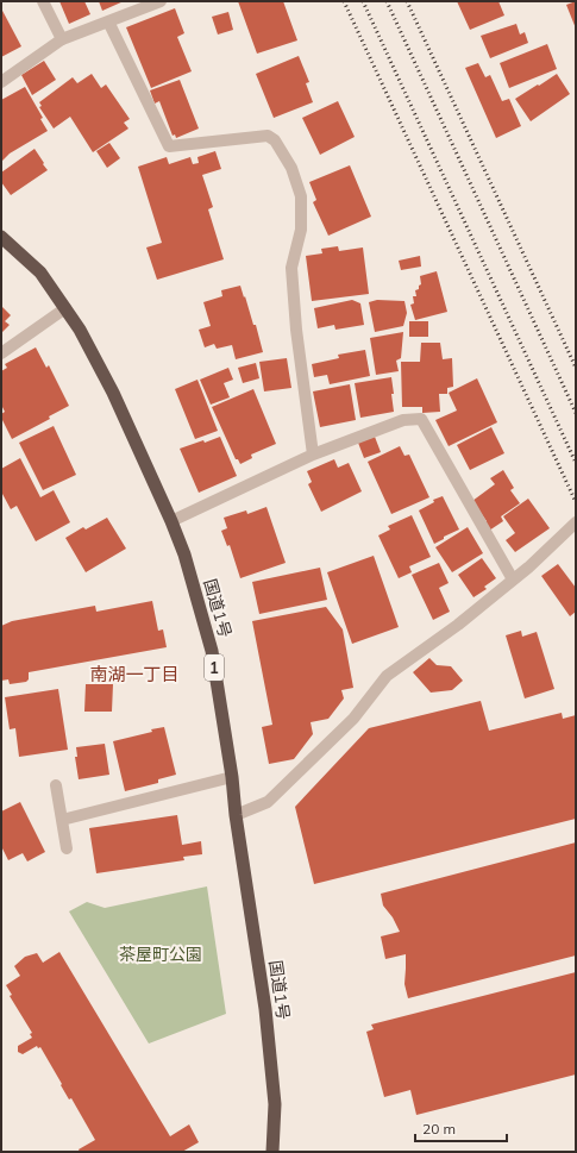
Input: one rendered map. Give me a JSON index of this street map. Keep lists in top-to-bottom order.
{
  "streets": {
    "highway": ["国道1号", "1"]
  },
  "districts": ["南湖一丁目"],
  "parks": ["茶屋町公園"],
  "scale_bar": "20 m"
}
